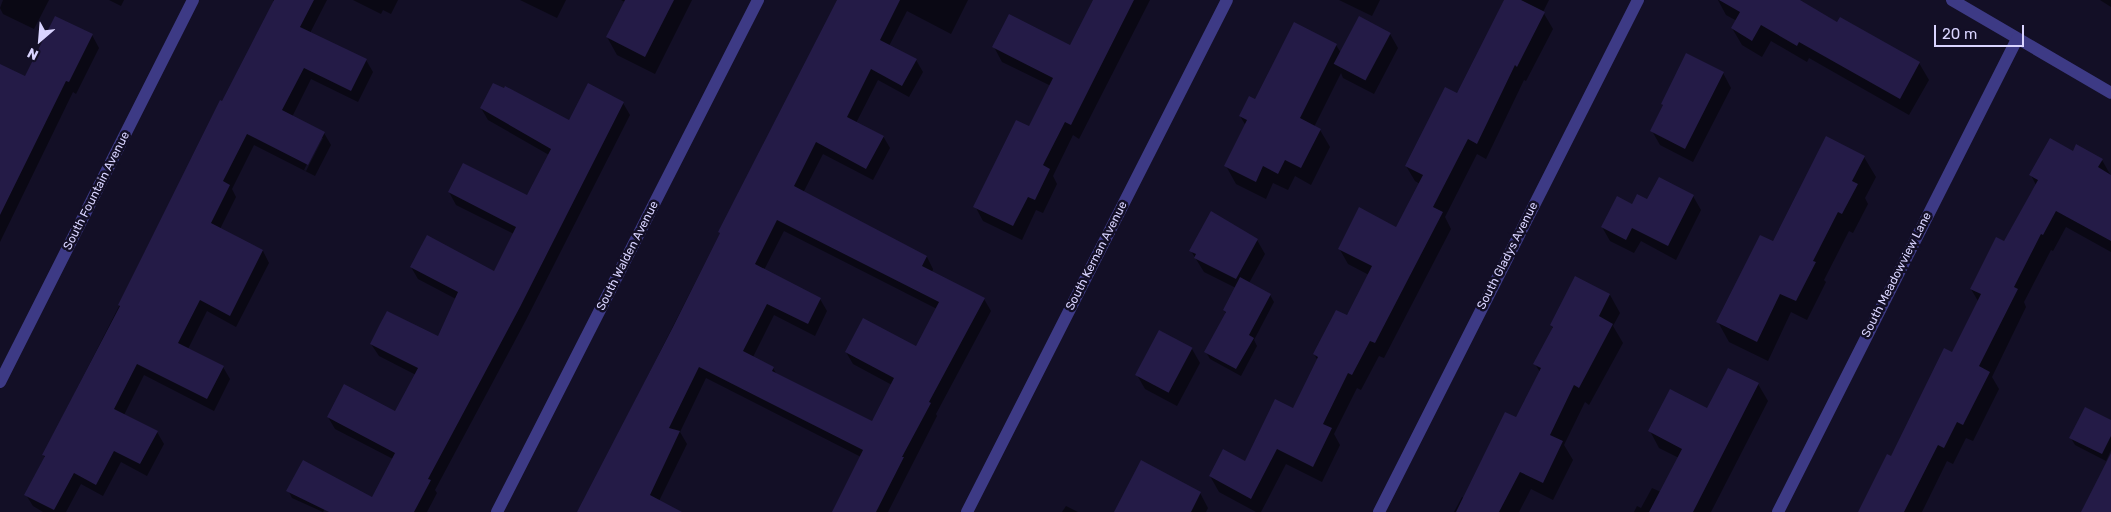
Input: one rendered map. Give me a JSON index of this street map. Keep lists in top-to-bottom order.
{
  "streets": {
    "street": [
      "South Fountain Avenue",
      "South Walden Avenue",
      "South Kernan Avenue",
      "South Gladys Avenue",
      "South Meadowview Lane"
    ]
  },
  "scale_bar": "20 m",
  "north": "bottom left"
}
